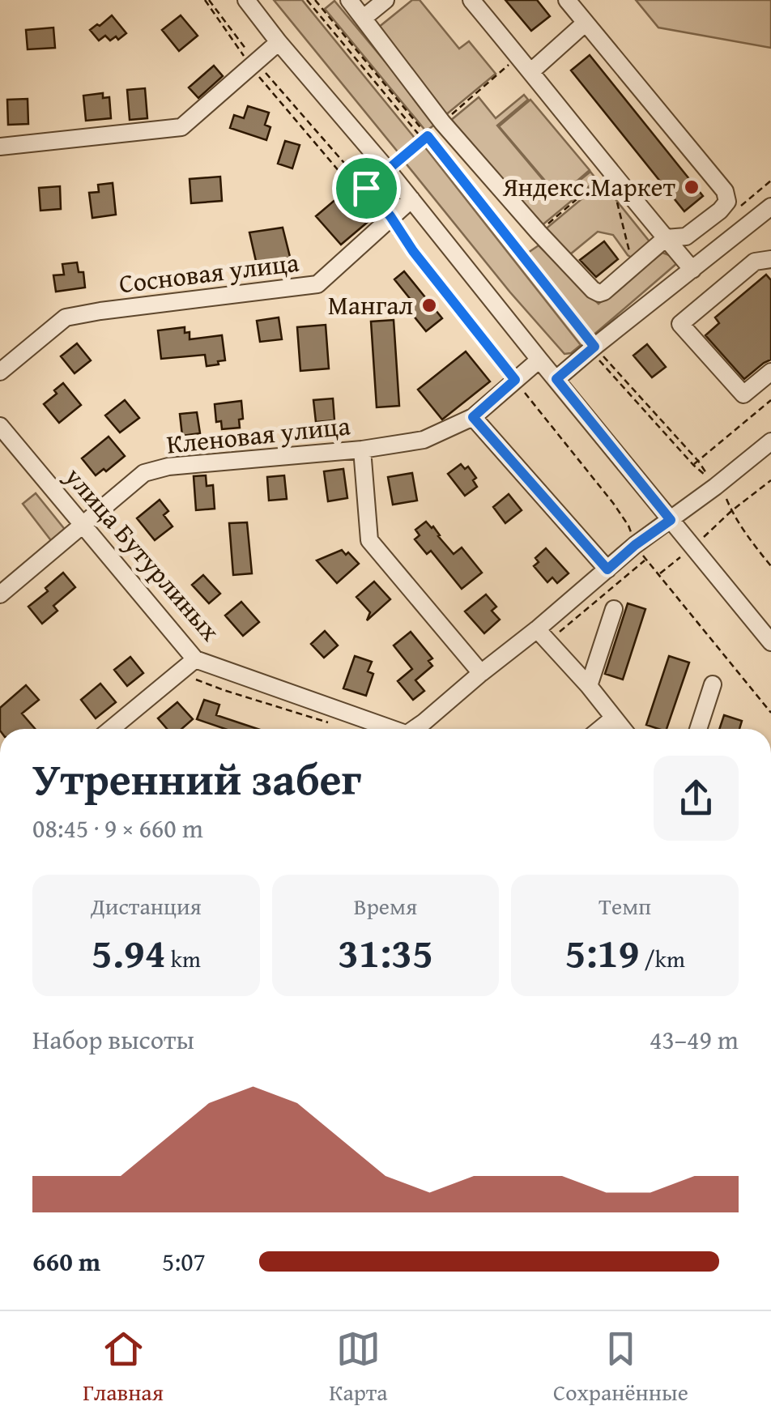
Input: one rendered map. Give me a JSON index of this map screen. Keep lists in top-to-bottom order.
{
  "streets": {
    "street": ["Сосновая улица", "Кленовая улица", "улица Бутурлиных"]
  },
  "crossings": [
    ["Кленовая улица", "улица Бутурлиных"]
  ],
  "places": ["Яндекс.Маркет", "Мангал"],
  "page": {
    "heading": ["Утренний забег", "08:45 · 9 × 660 m"],
    "stats": [
      ["Дистанция", "5.94 km"],
      ["Время", "31:35"],
      ["Темп", "5:19 /km"]
    ],
    "chart": ["Набор высоты", "43–49 m"],
    "list": [
      {
        "name": "660 m",
        "note": "5:07"
      }
    ],
    "tabs": ["Главная", "Карта", "Сохранённые"]
  }
}
